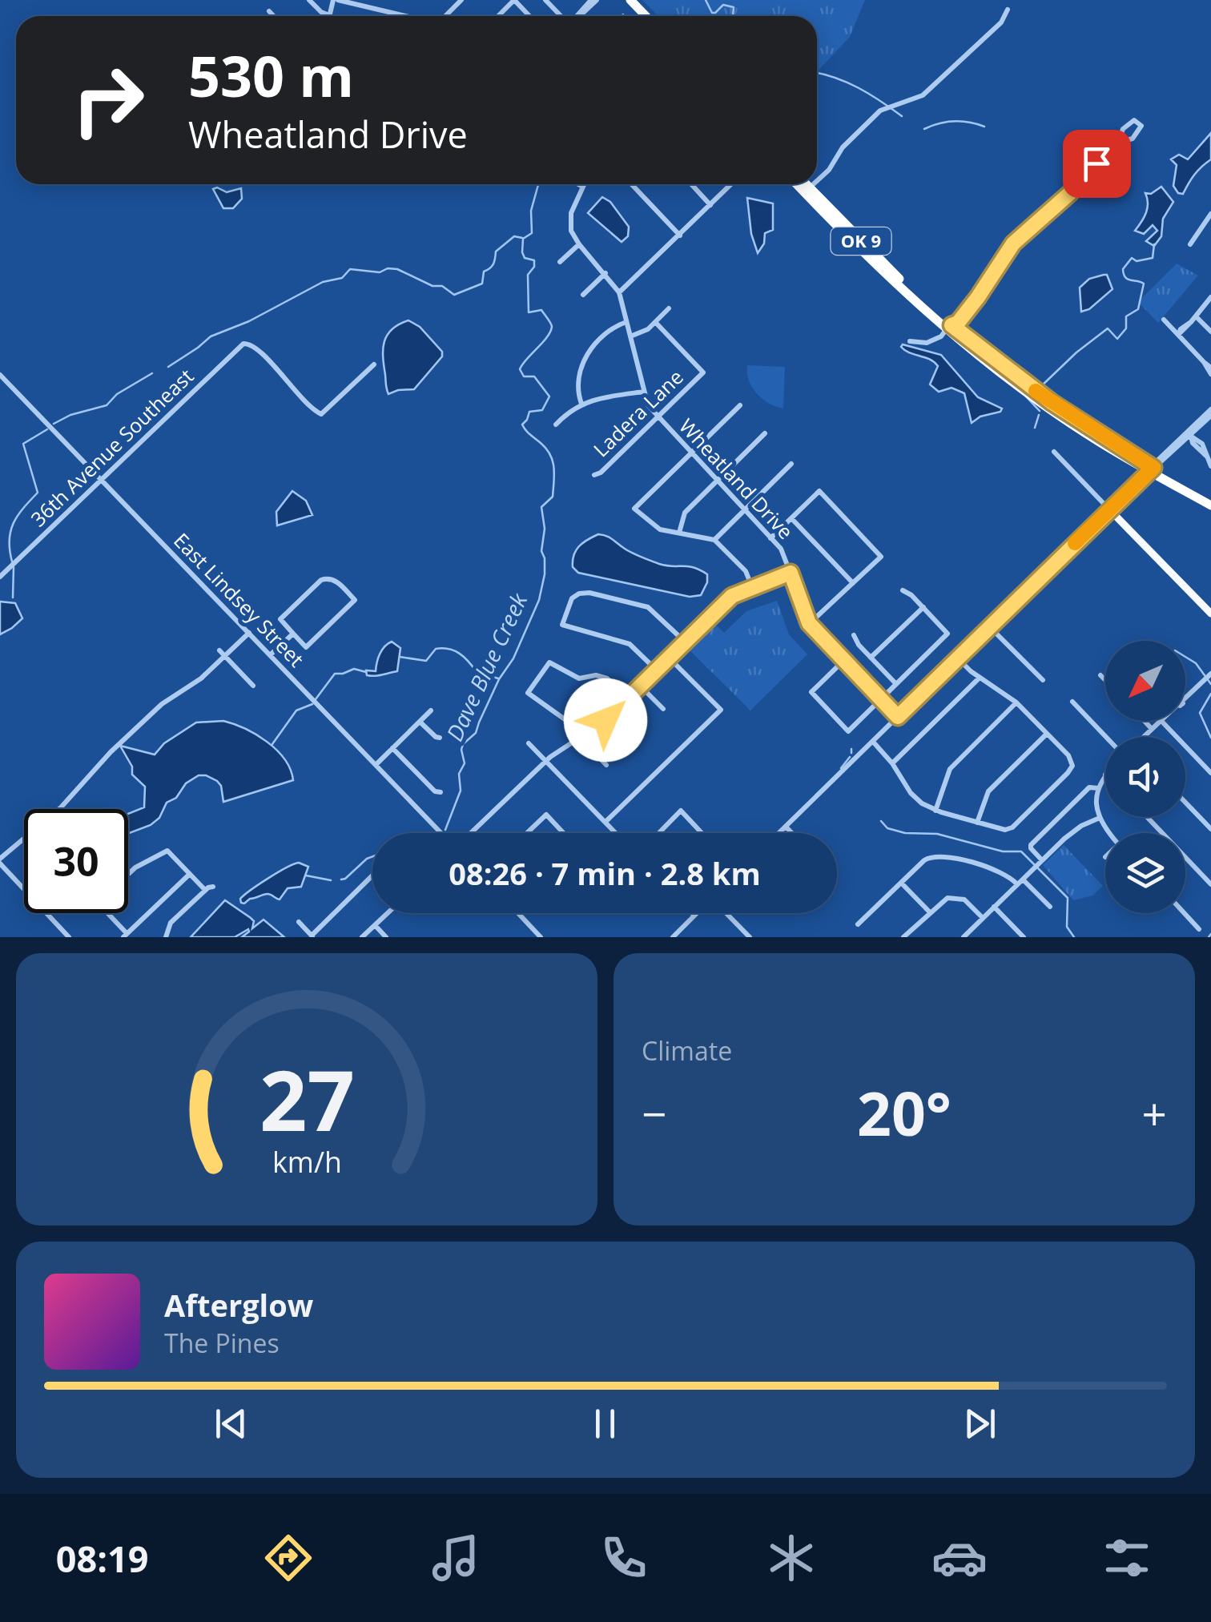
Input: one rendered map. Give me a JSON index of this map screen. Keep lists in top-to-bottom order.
{
  "streets": {
    "highway": ["OK 9"],
    "street": [
      "Ladera Lane",
      "36th Avenue Southeast",
      "Wheatland Drive",
      "East Lindsey Street"
    ]
  },
  "crossings": [
    ["Ladera Lane", "Wheatland Drive"],
    ["36th Avenue Southeast", "East Lindsey Street"]
  ],
  "water": ["Dave Blue Creek"],
  "north": "bottom left",
  "page": {
    "turn": ["530 m", "Wheatland Drive"],
    "limit": "30",
    "trip": "08:26 · 7 min · 2.8 km",
    "tile": "Climate",
    "heat": ["−", "20°", "+"],
    "song": ["Afterglow", "The Pines"],
    "tabs": "08:19",
    "gauge": ["27", "km/h"]
  }
}
